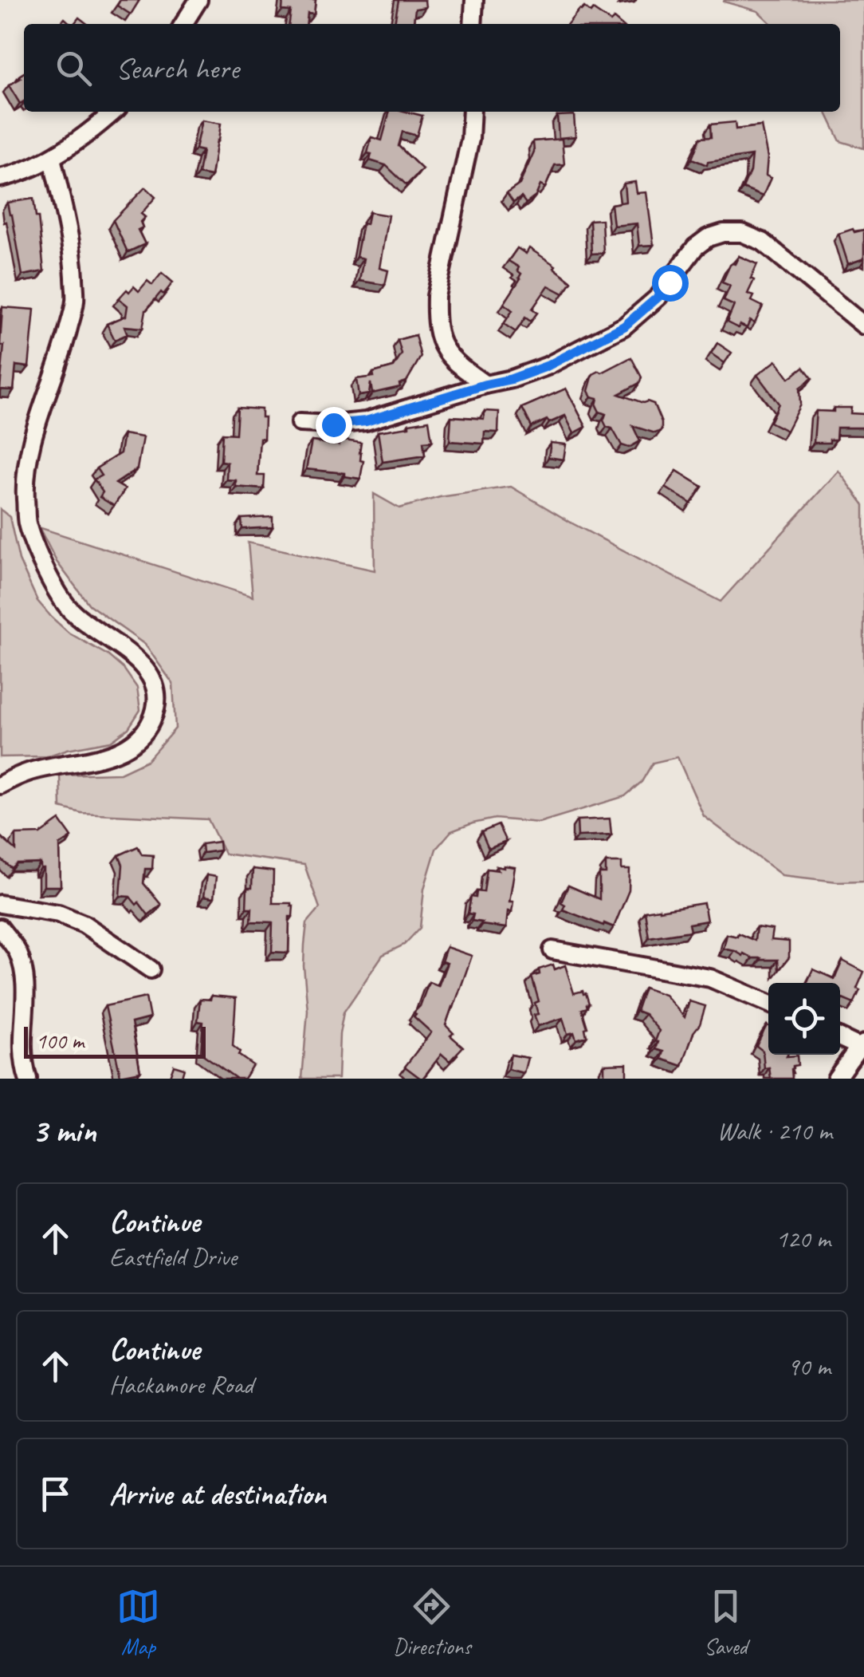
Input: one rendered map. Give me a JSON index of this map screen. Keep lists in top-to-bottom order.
{
  "scale_bar": "100 m",
  "page": {
    "search": "Search here",
    "scale": "100 m",
    "heading": ["3 min", "Walk · 210 m"],
    "list": [
      ["Continue", "Eastfield Drive", "120 m"],
      ["Continue", "Hackamore Road", "90 m"],
      "Arrive at destination"
    ],
    "nav": ["Map", "Directions", "Saved"]
  }
}
